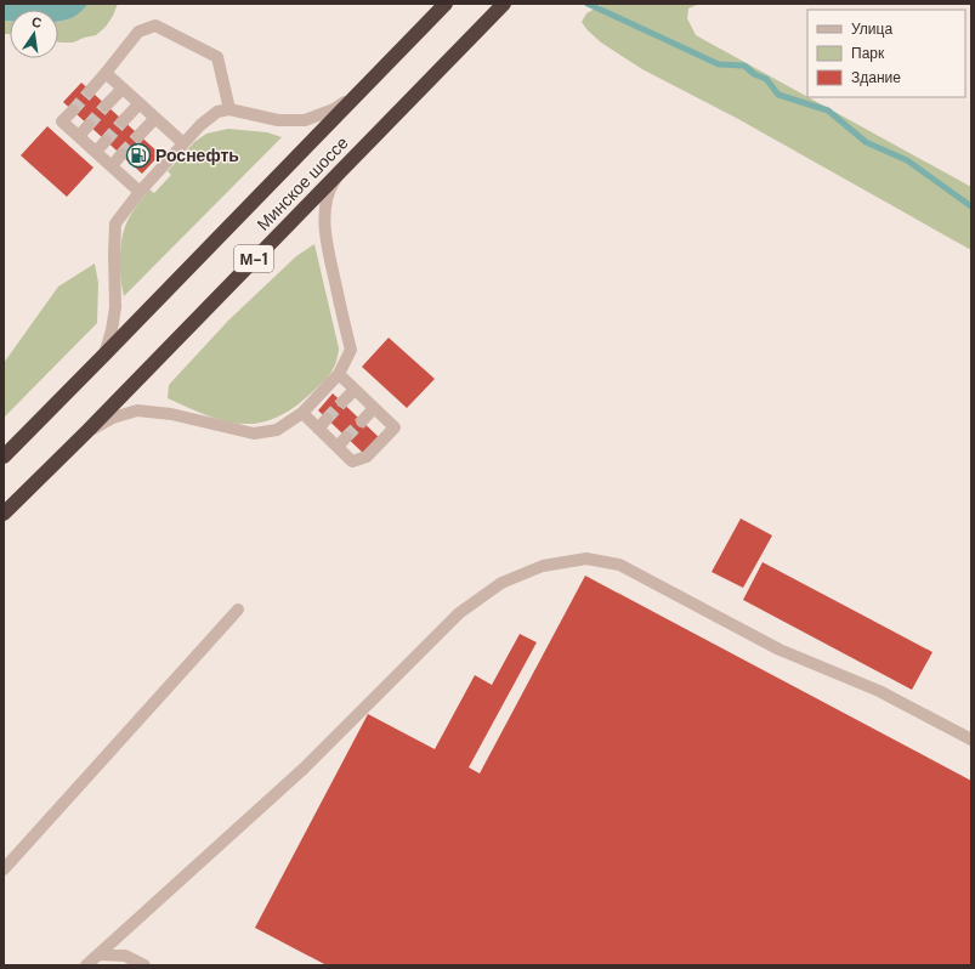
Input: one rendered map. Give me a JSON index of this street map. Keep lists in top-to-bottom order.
{
  "streets": {
    "highway": ["Минское шоссе", "М-1"]
  },
  "places": {
    "fuel station": ["Роснефть"]
  },
  "legend": ["Улица", "Парк", "Здание"],
  "north": "top"
}
